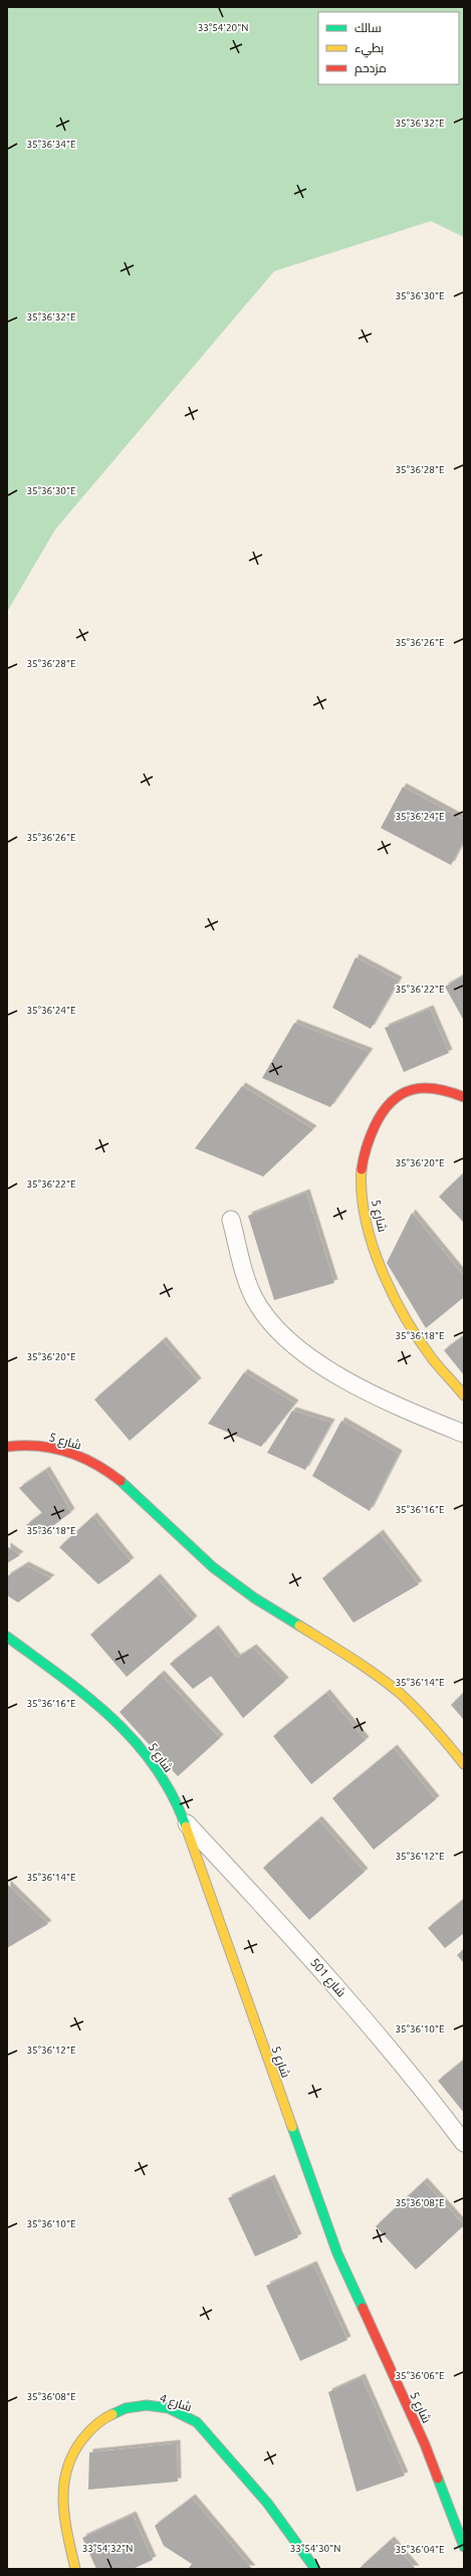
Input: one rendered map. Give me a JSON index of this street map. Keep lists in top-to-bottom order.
{
  "streets": {
    "street": ["شارع 5", "شارع 501", "شارع 4"]
  },
  "crossings": [
    ["شارع 5", "شارع 501"]
  ],
  "legend": ["سالك", "بطيء", "مزدحم"],
  "coordinates": [
    "33°54'20\"N",
    "35°36'32\"E",
    "35°36'34\"E",
    "35°36'30\"E",
    "35°36'28\"E",
    "35°36'26\"E",
    "35°36'24\"E",
    "35°36'22\"E",
    "35°36'20\"E",
    "35°36'18\"E",
    "35°36'16\"E",
    "35°36'14\"E",
    "35°36'12\"E",
    "35°36'10\"E",
    "35°36'08\"E",
    "35°36'06\"E",
    "33°54'32\"N",
    "33°54'30\"N",
    "35°36'04\"E"
  ]
}
